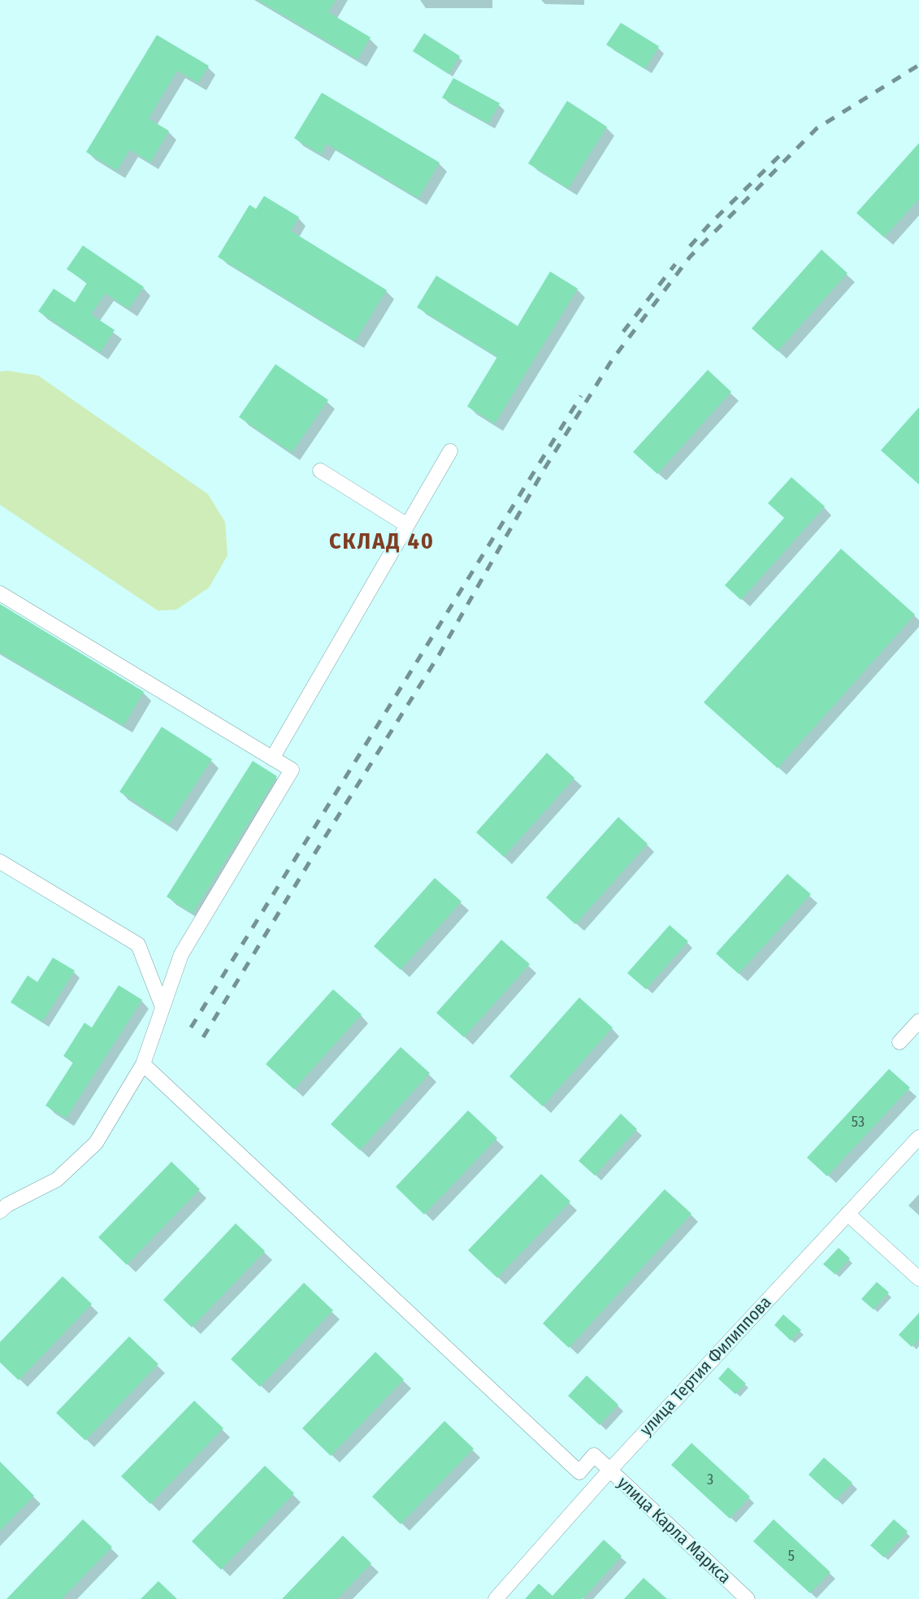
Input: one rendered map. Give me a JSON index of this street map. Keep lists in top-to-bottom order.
{
  "streets": {
    "street": ["улица Тертия Филиппова", "улица Карла Маркса"]
  },
  "crossings": [
    ["улица Тертия Филиппова", "улица Карла Маркса"]
  ],
  "districts": ["СКЛАД 40"],
  "house_numbers": ["53", "3", "5"]
}
